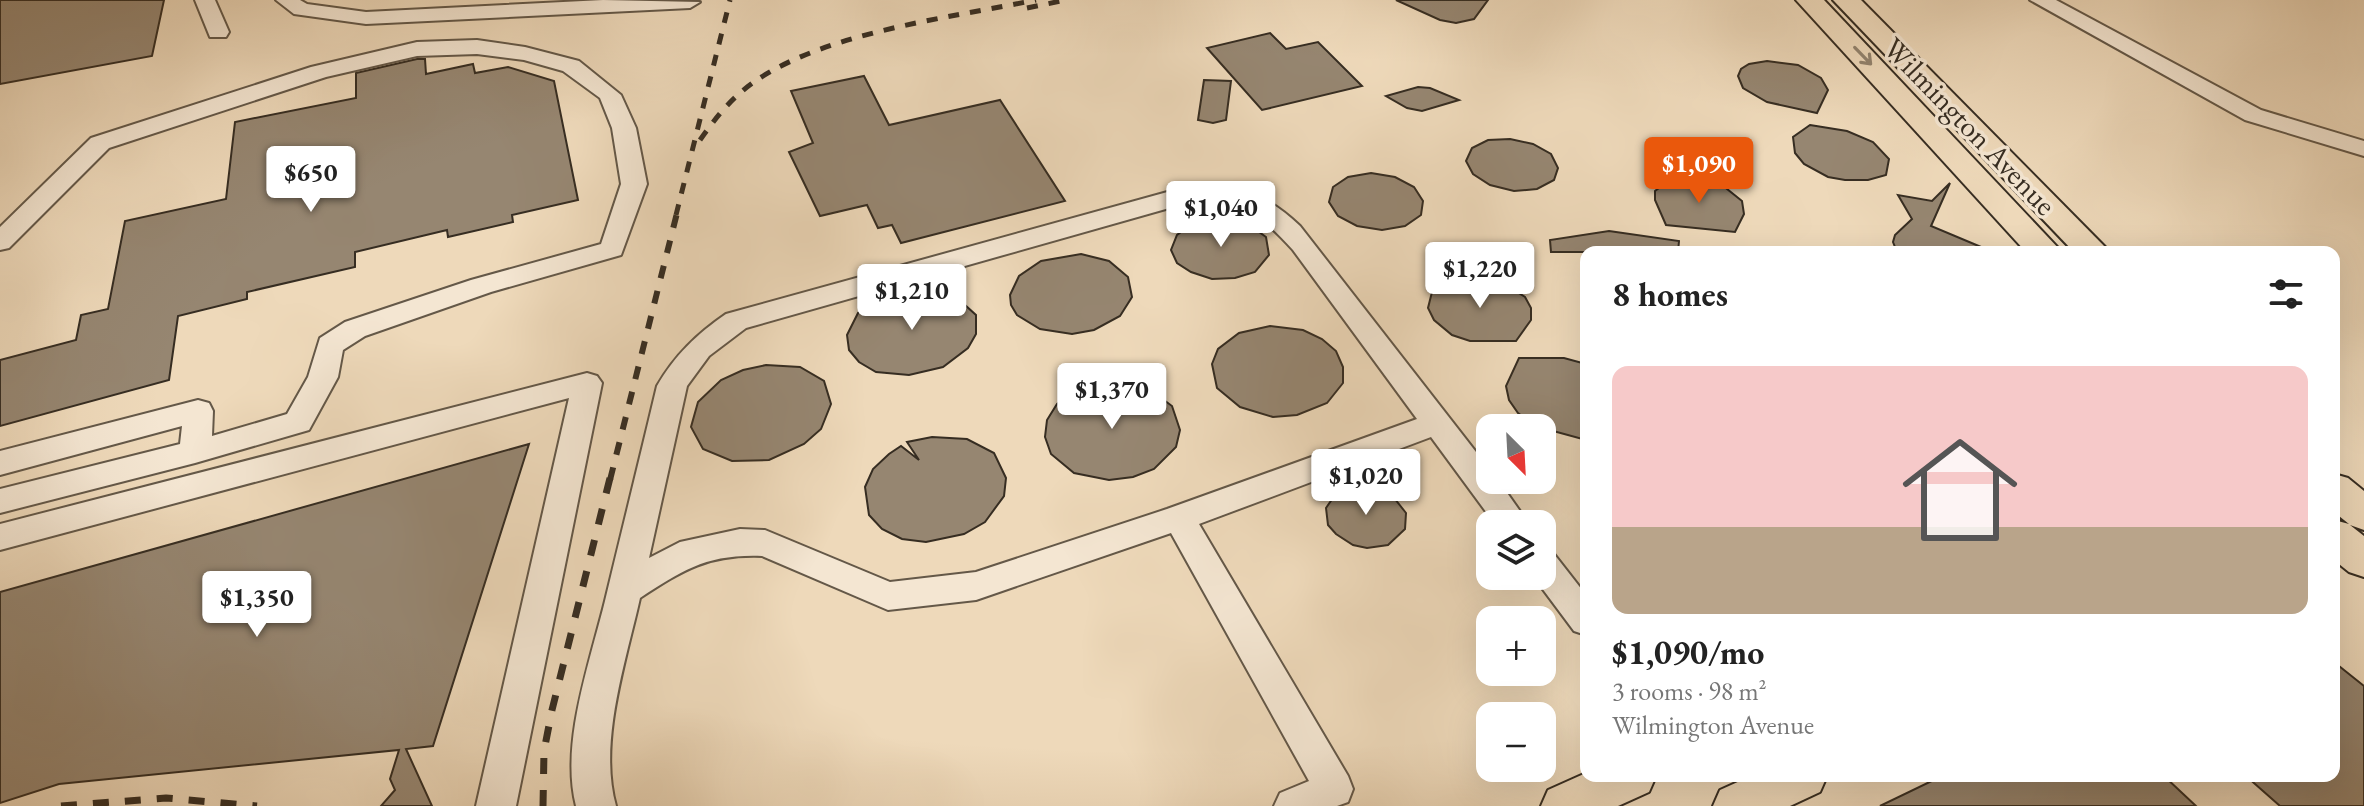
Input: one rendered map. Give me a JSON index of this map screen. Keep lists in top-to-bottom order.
{
  "streets": {
    "main road": ["Wilmington Avenue"]
  },
  "north": "bottom right",
  "page": {
    "price": [
      "$1,090",
      "$650",
      "$1,040",
      "$1,220",
      "$1,210",
      "$1,370",
      "$1,020",
      "$1,350"
    ],
    "heading": "8 homes",
    "list": [
      {
        "name": "$1,090/mo",
        "note": "3 rooms · 98 m² · Wilmington Avenue"
      }
    ],
    "map_buttons": ["+", "−"]
  }
}
